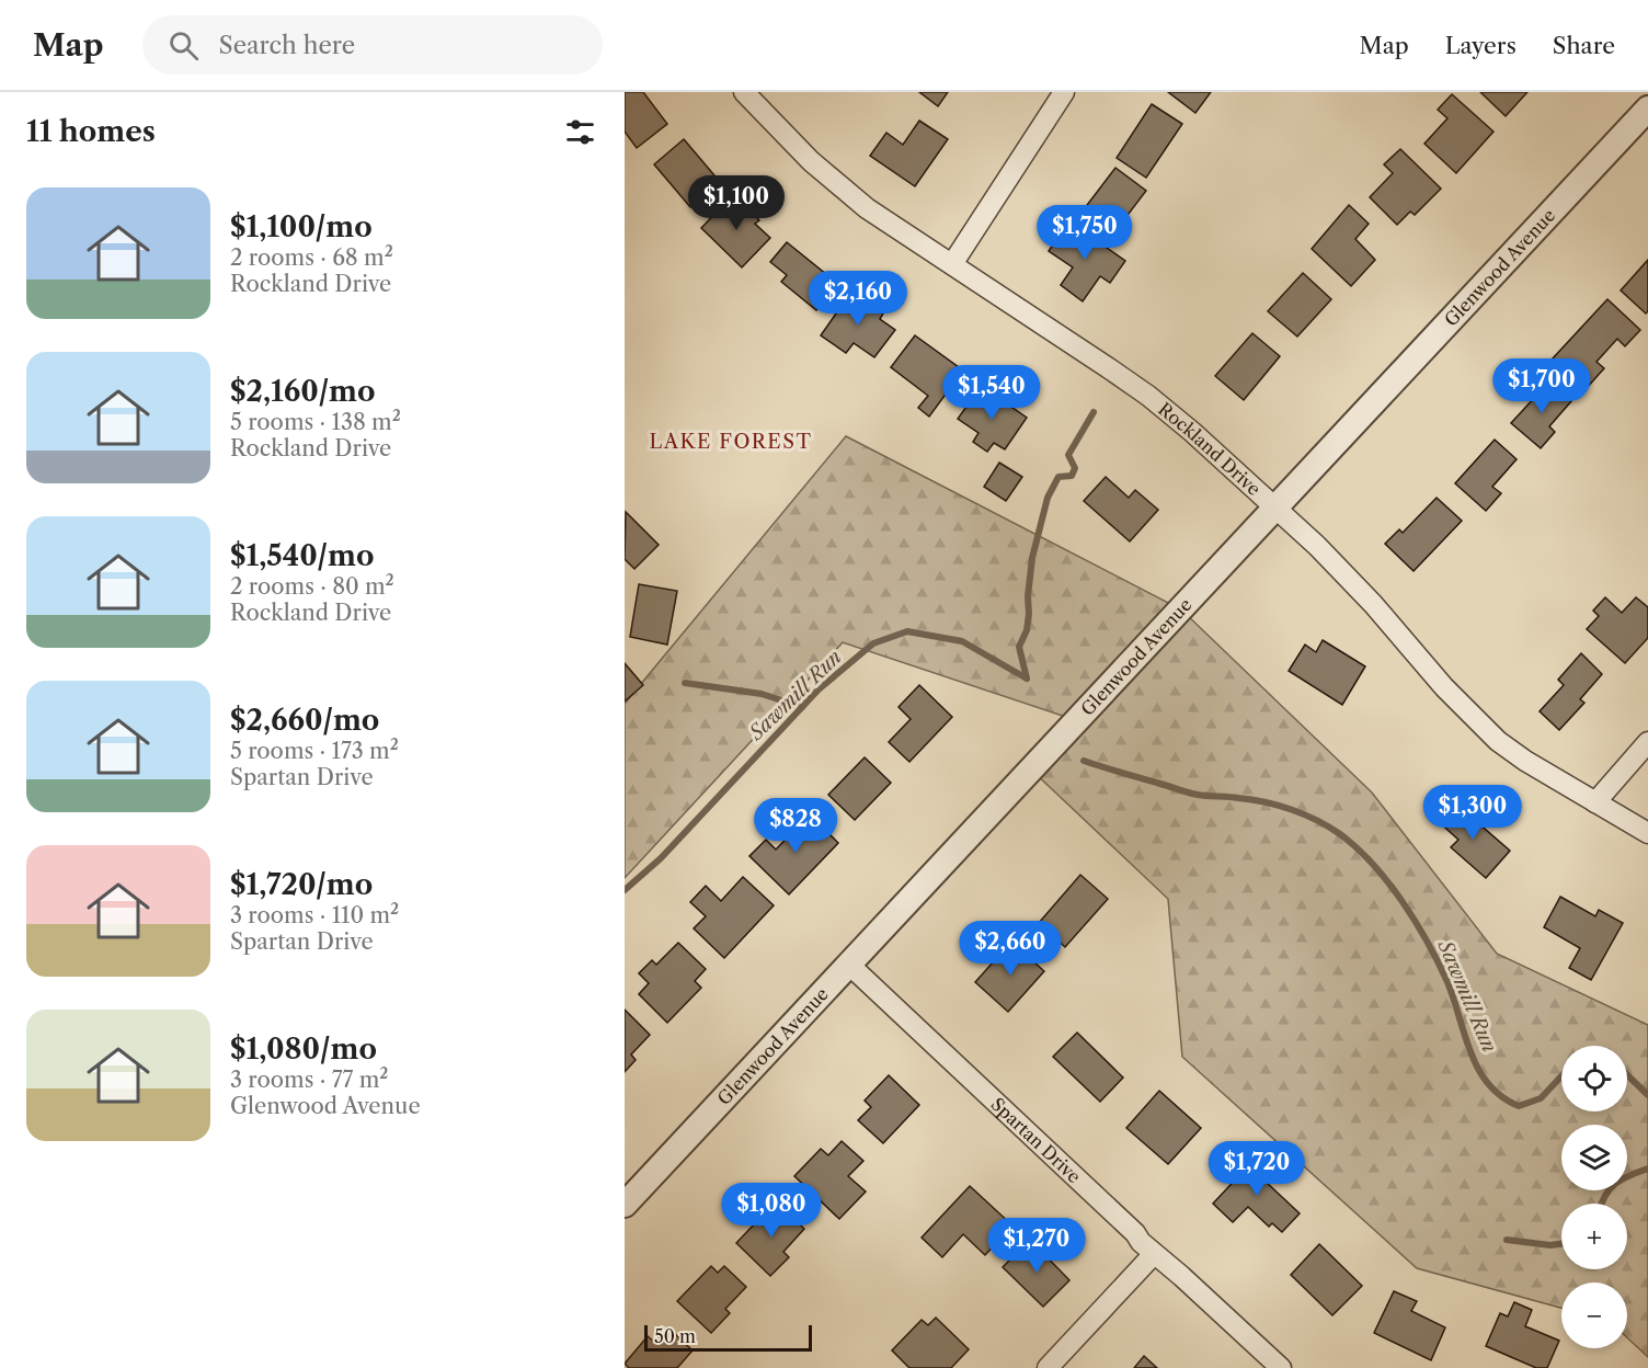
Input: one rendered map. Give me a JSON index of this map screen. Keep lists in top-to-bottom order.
{
  "streets": {
    "street": ["Glenwood Avenue", "Rockland Drive", "Spartan Drive"]
  },
  "crossings": [
    ["Glenwood Avenue", "Rockland Drive"],
    ["Glenwood Avenue", "Spartan Drive"]
  ],
  "districts": ["LAKE FOREST"],
  "water": ["Sawmill Run"],
  "scale_bar": "50 m",
  "page": {
    "header": "Map",
    "search": "Search here",
    "nav": ["Map", "Layers", "Share"],
    "heading": "11 homes",
    "list": [
      {
        "name": "$1,100/mo",
        "note": "2 rooms · 68 m² · Rockland Drive"
      },
      {
        "name": "$2,160/mo",
        "note": "5 rooms · 138 m² · Rockland Drive"
      },
      {
        "name": "$1,540/mo",
        "note": "2 rooms · 80 m² · Rockland Drive"
      },
      {
        "name": "$2,660/mo",
        "note": "5 rooms · 173 m² · Spartan Drive"
      },
      {
        "name": "$1,720/mo",
        "note": "3 rooms · 110 m² · Spartan Drive"
      },
      {
        "name": "$1,080/mo",
        "note": "3 rooms · 77 m² · Glenwood Avenue"
      }
    ],
    "price": [
      "$1,100",
      "$1,750",
      "$2,160",
      "$1,700",
      "$1,540",
      "$1,300",
      "$828",
      "$2,660",
      "$1,720",
      "$1,080",
      "$1,270"
    ],
    "map_buttons": ["+", "−"],
    "scale": "50 m"
  }
}
